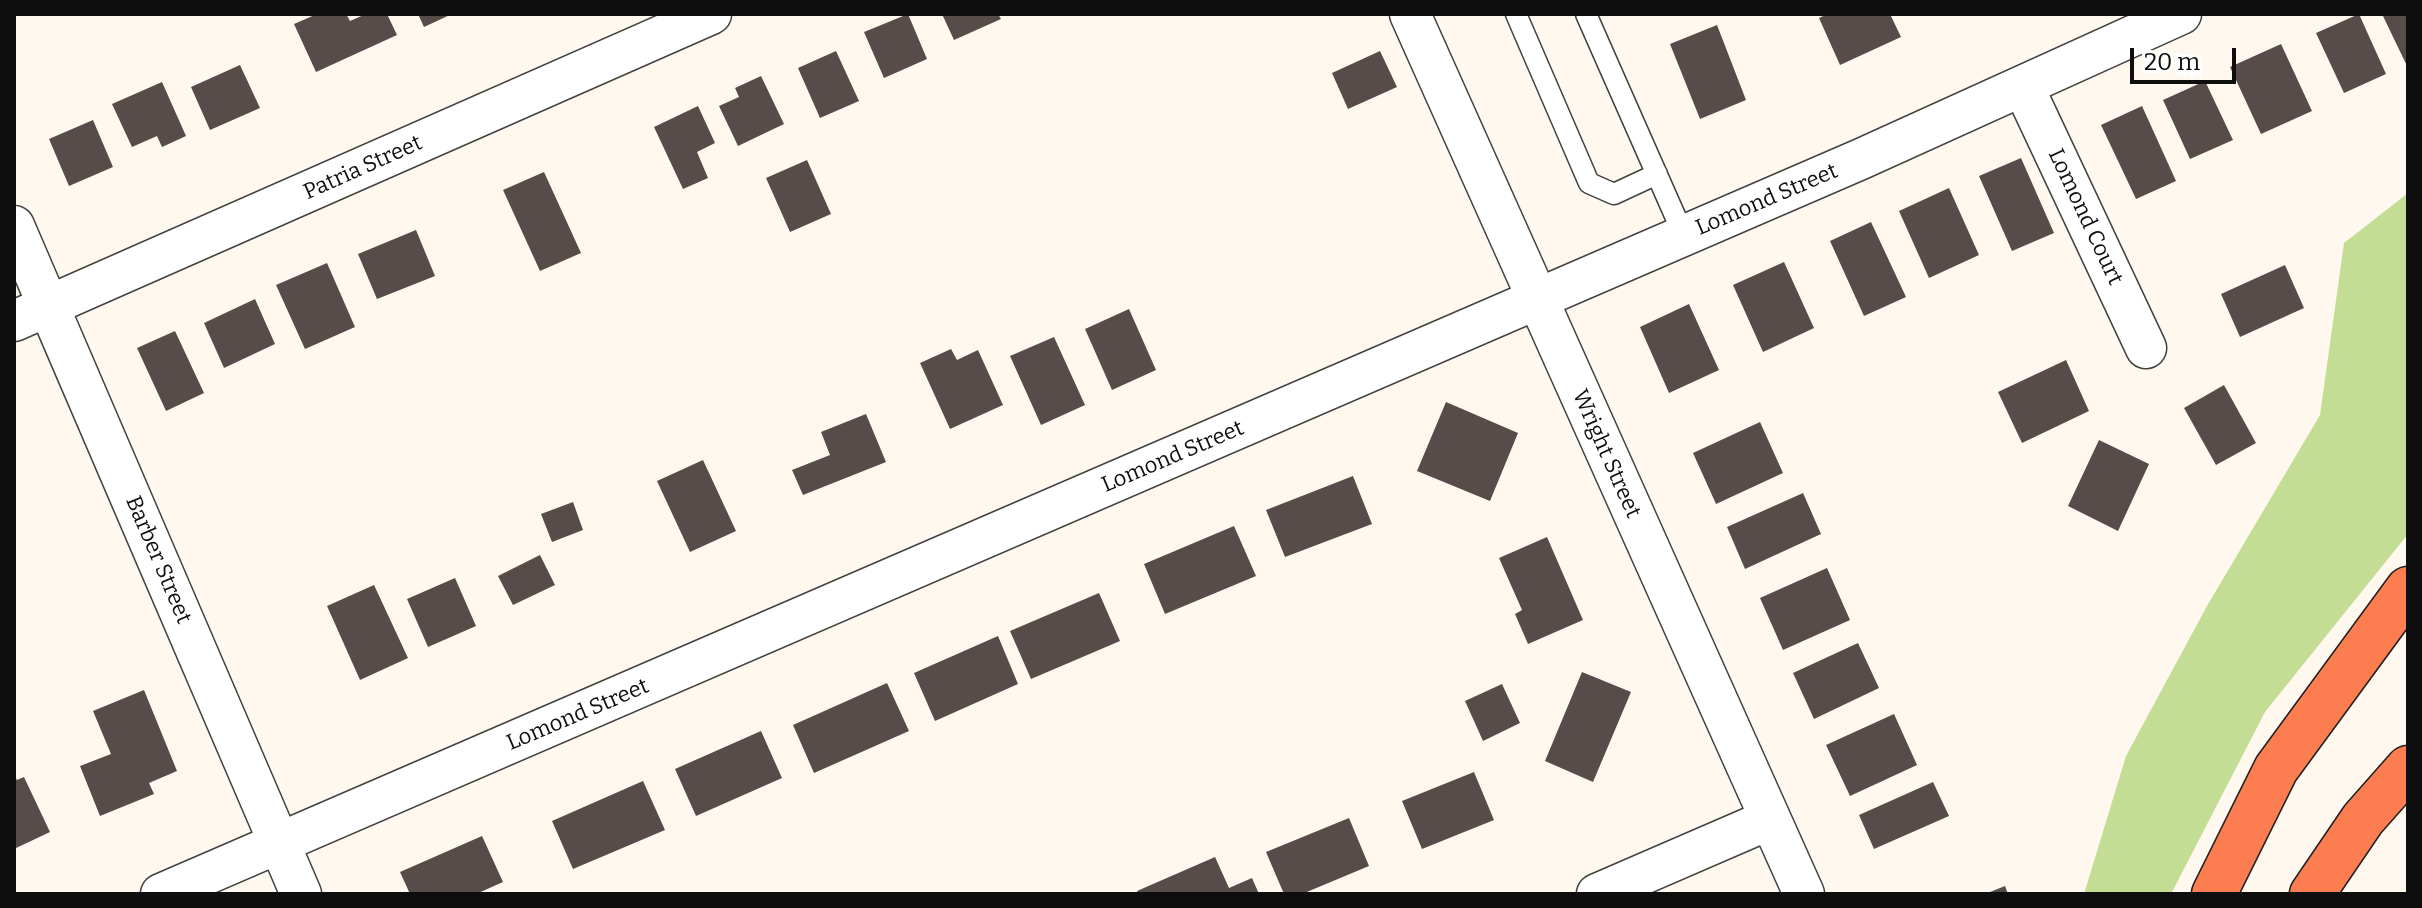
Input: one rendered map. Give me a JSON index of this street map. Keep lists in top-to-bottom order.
{
  "streets": {
    "street": [
      "Patria Street",
      "Lomond Street",
      "Lomond Court",
      "Wright Street",
      "Barber Street"
    ]
  },
  "crossings": [
    ["Patria Street", "Barber Street"],
    ["Lomond Street", "Lomond Court"],
    ["Lomond Street", "Wright Street"],
    ["Lomond Street", "Barber Street"]
  ],
  "scale_bar": "20 m"
}
